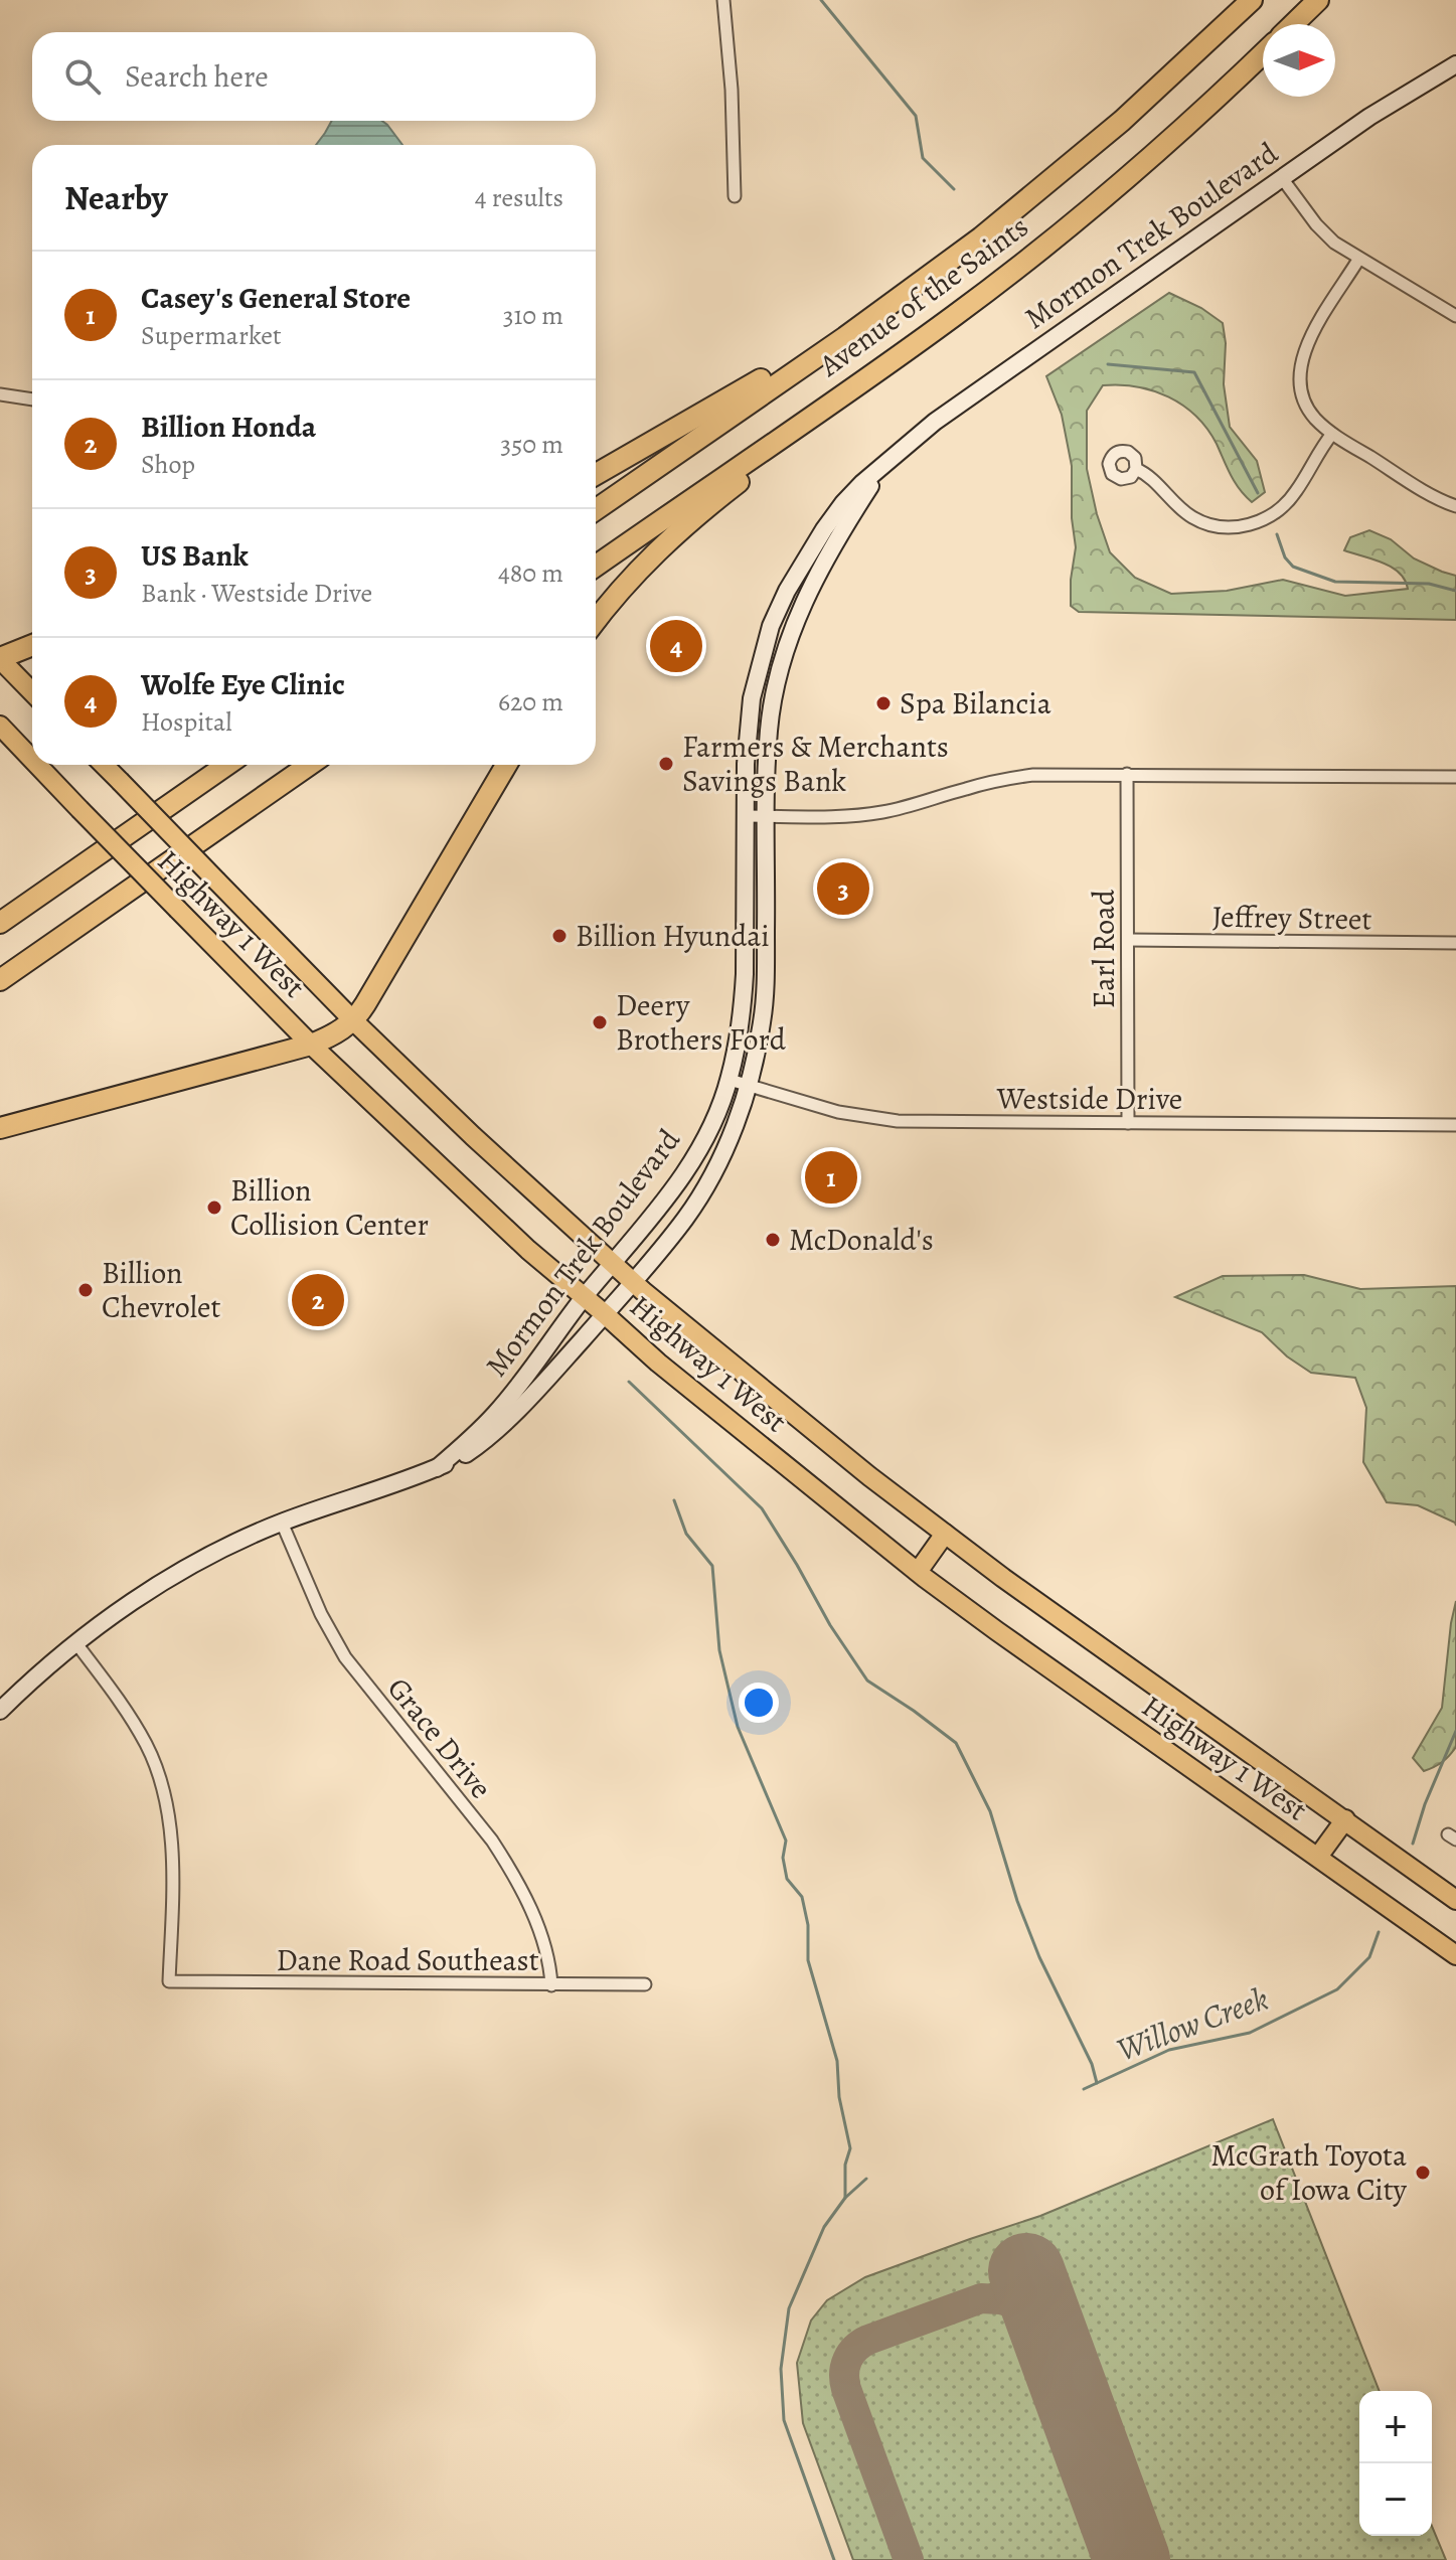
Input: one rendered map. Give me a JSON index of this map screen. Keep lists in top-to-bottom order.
{
  "streets": {
    "highway": ["Avenue of the Saints"],
    "main road": ["Mormon Trek Boulevard", "Highway 1 West"],
    "street": [
      "Jeffrey Street",
      "Earl Road",
      "Westside Drive",
      "Grace Drive",
      "Dane Road Southeast"
    ]
  },
  "crossings": [
    ["Mormon Trek Boulevard", "Highway 1 West"],
    ["Mormon Trek Boulevard", "Westside Drive"],
    ["Mormon Trek Boulevard", "Grace Drive"],
    ["Mormon Trek Boulevard", "Dane Road Southeast"],
    ["Jeffrey Street", "Earl Road"],
    ["Earl Road", "Westside Drive"],
    ["Grace Drive", "Dane Road Southeast"]
  ],
  "water": ["Willow Creek"],
  "places": [
    "Spa Bilancia",
    "Farmers & Merchants Savings Bank",
    "Billion Hyundai",
    "Deery Brothers Ford",
    "Billion Collision Center",
    "McDonald's",
    "Billion Chevrolet",
    "McGrath Toyota of Iowa City"
  ],
  "north": "right",
  "page": {
    "search": "Search here",
    "heading": ["Nearby", "4 results"],
    "list": [
      {
        "mark": "1",
        "name": "Casey's General Store",
        "note": "Supermarket",
        "value": "310 m"
      },
      {
        "mark": "2",
        "name": "Billion Honda",
        "note": "Shop",
        "value": "350 m"
      },
      {
        "mark": "3",
        "name": "US Bank",
        "note": "Bank · Westside Drive",
        "value": "480 m"
      },
      {
        "mark": "4",
        "name": "Wolfe Eye Clinic",
        "note": "Hospital",
        "value": "620 m"
      }
    ],
    "pins": [
      "4",
      "3",
      "1",
      "2"
    ],
    "map_buttons": ["+", "−"]
  }
}
